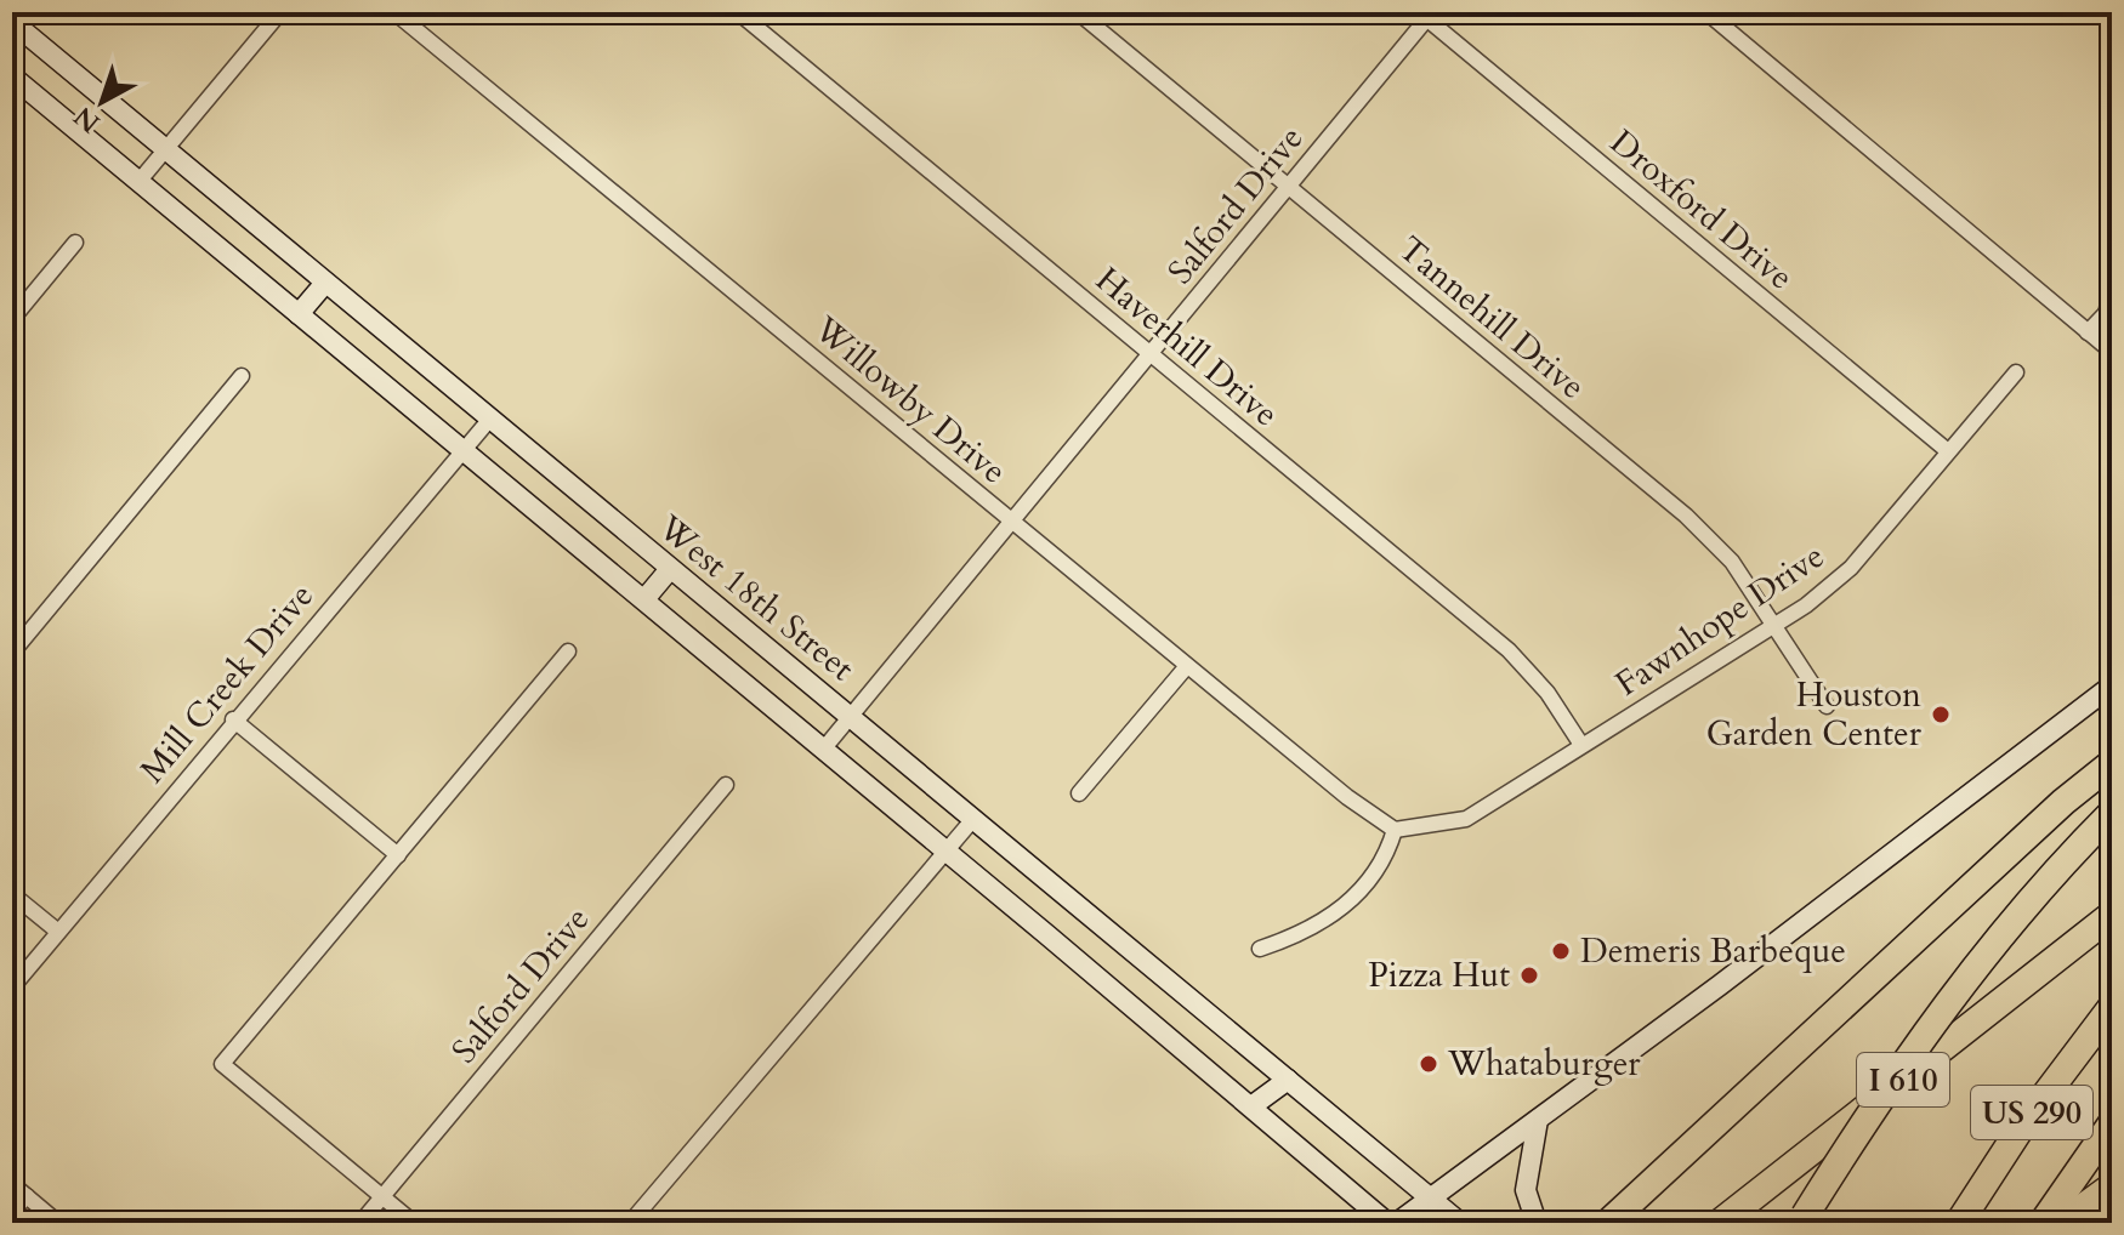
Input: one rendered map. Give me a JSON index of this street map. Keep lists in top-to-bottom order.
{
  "streets": {
    "highway": ["I 610", "US 290"],
    "main road": ["West 18th Street"],
    "street": [
      "Salford Drive",
      "Droxford Drive",
      "Tannehill Drive",
      "Haverhill Drive",
      "Willowby Drive",
      "Fawnhope Drive",
      "Mill Creek Drive"
    ]
  },
  "crossings": [
    ["Salford Drive", "Droxford Drive"],
    ["Salford Drive", "Tannehill Drive"],
    ["Salford Drive", "Haverhill Drive"],
    ["Salford Drive", "Willowby Drive"],
    ["Salford Drive", "West 18th Street"],
    ["Droxford Drive", "Fawnhope Drive"],
    ["Tannehill Drive", "Fawnhope Drive"],
    ["Haverhill Drive", "Fawnhope Drive"],
    ["Willowby Drive", "Fawnhope Drive"],
    ["West 18th Street", "Mill Creek Drive"]
  ],
  "places": [
    "Houston Garden Center",
    "Demeris Barbeque",
    "Pizza Hut",
    "Whataburger"
  ],
  "north": "bottom left"
}
